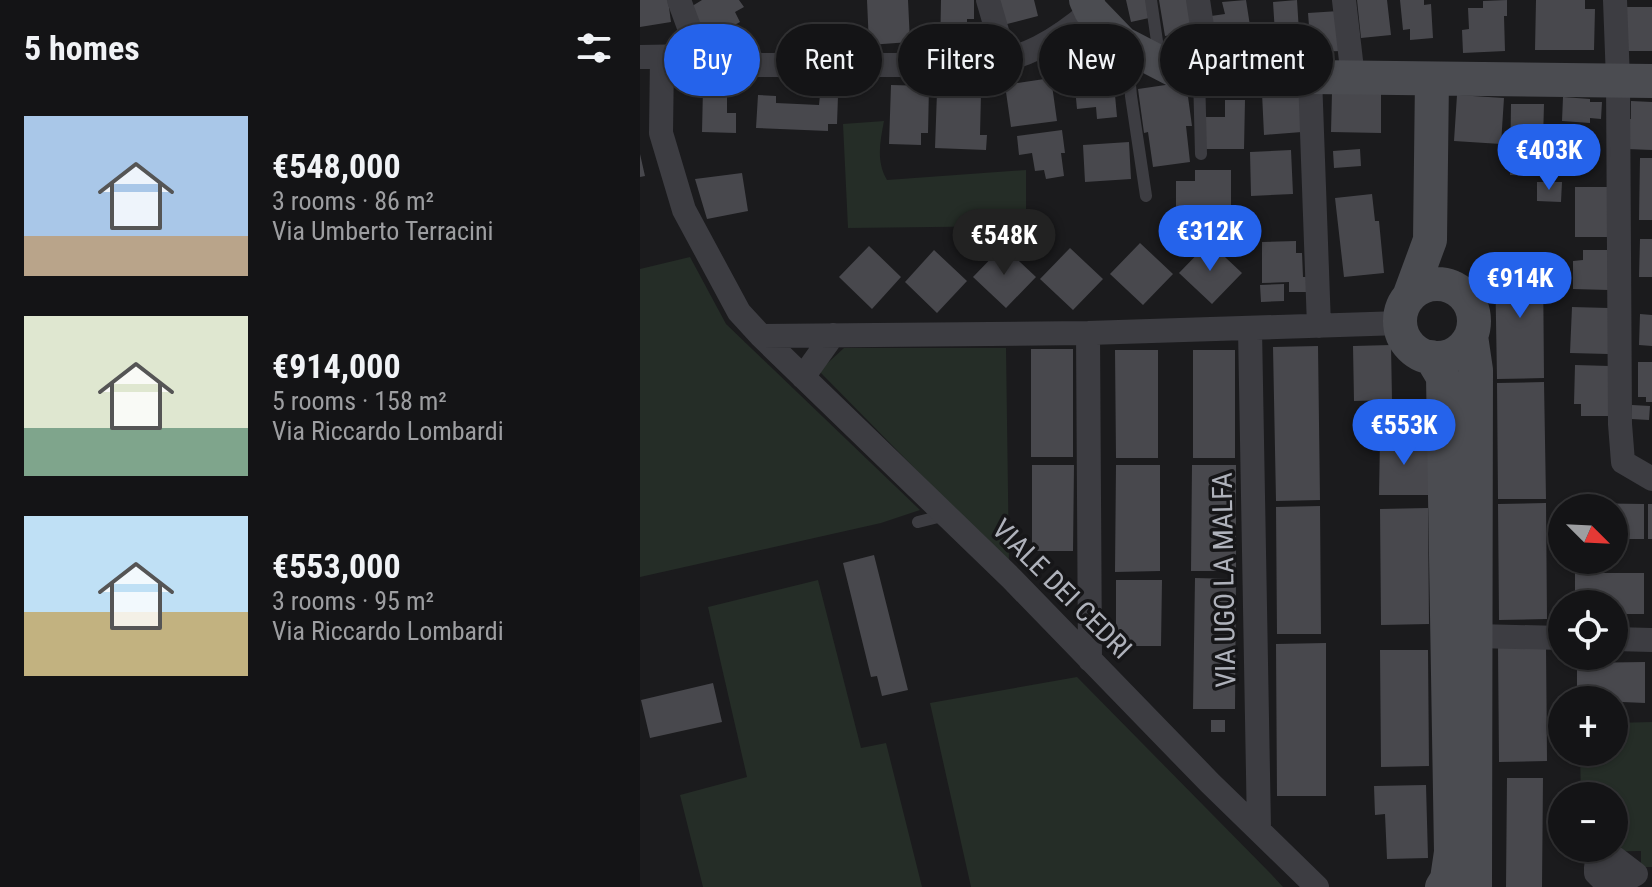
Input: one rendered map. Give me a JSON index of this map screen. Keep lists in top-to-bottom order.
{
  "streets": {
    "street": ["VIA UGO LA MALFA", "VIALE DEI CEDRI"]
  },
  "crossings": [
    ["VIA UGO LA MALFA", "VIALE DEI CEDRI"]
  ],
  "north": "bottom right",
  "page": {
    "heading": "5 homes",
    "chip": [
      "Buy",
      "Rent",
      "Filters",
      "New",
      "Apartment"
    ],
    "list": [
      {
        "name": "€548,000",
        "note": "3 rooms · 86 m² · Via Umberto Terracini"
      },
      {
        "name": "€914,000",
        "note": "5 rooms · 158 m² · Via Riccardo Lombardi"
      },
      {
        "name": "€553,000",
        "note": "3 rooms · 95 m² · Via Riccardo Lombardi"
      }
    ],
    "price": [
      "€403K",
      "€312K",
      "€548K",
      "€914K",
      "€553K"
    ],
    "map_buttons": ["+", "−"]
  }
}
